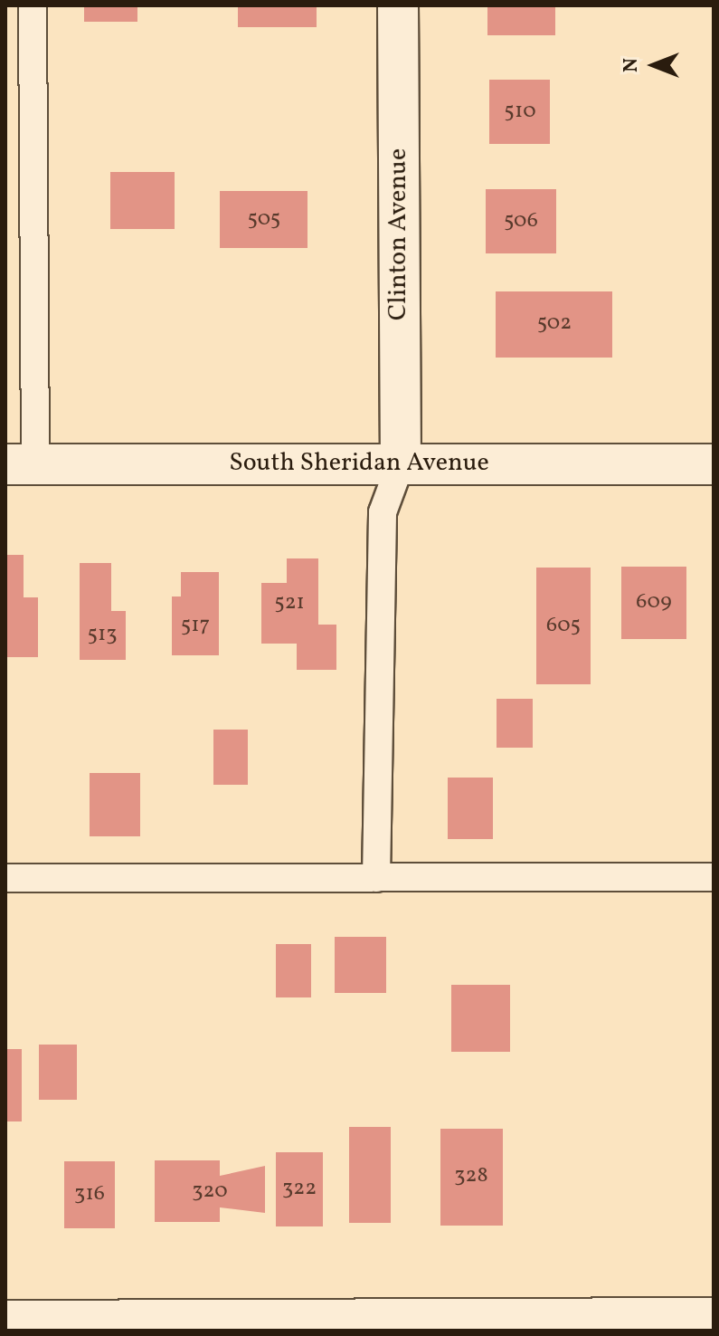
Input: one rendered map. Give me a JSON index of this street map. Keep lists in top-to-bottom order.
{
  "streets": {
    "street": ["Clinton Avenue", "South Sheridan Avenue"]
  },
  "crossings": [
    ["Clinton Avenue", "South Sheridan Avenue"]
  ],
  "house_numbers": [
    "510",
    "505",
    "506",
    "502",
    "609",
    "521",
    "517",
    "605",
    "513",
    "328",
    "322",
    "320",
    "316"
  ],
  "north": "left"
}
